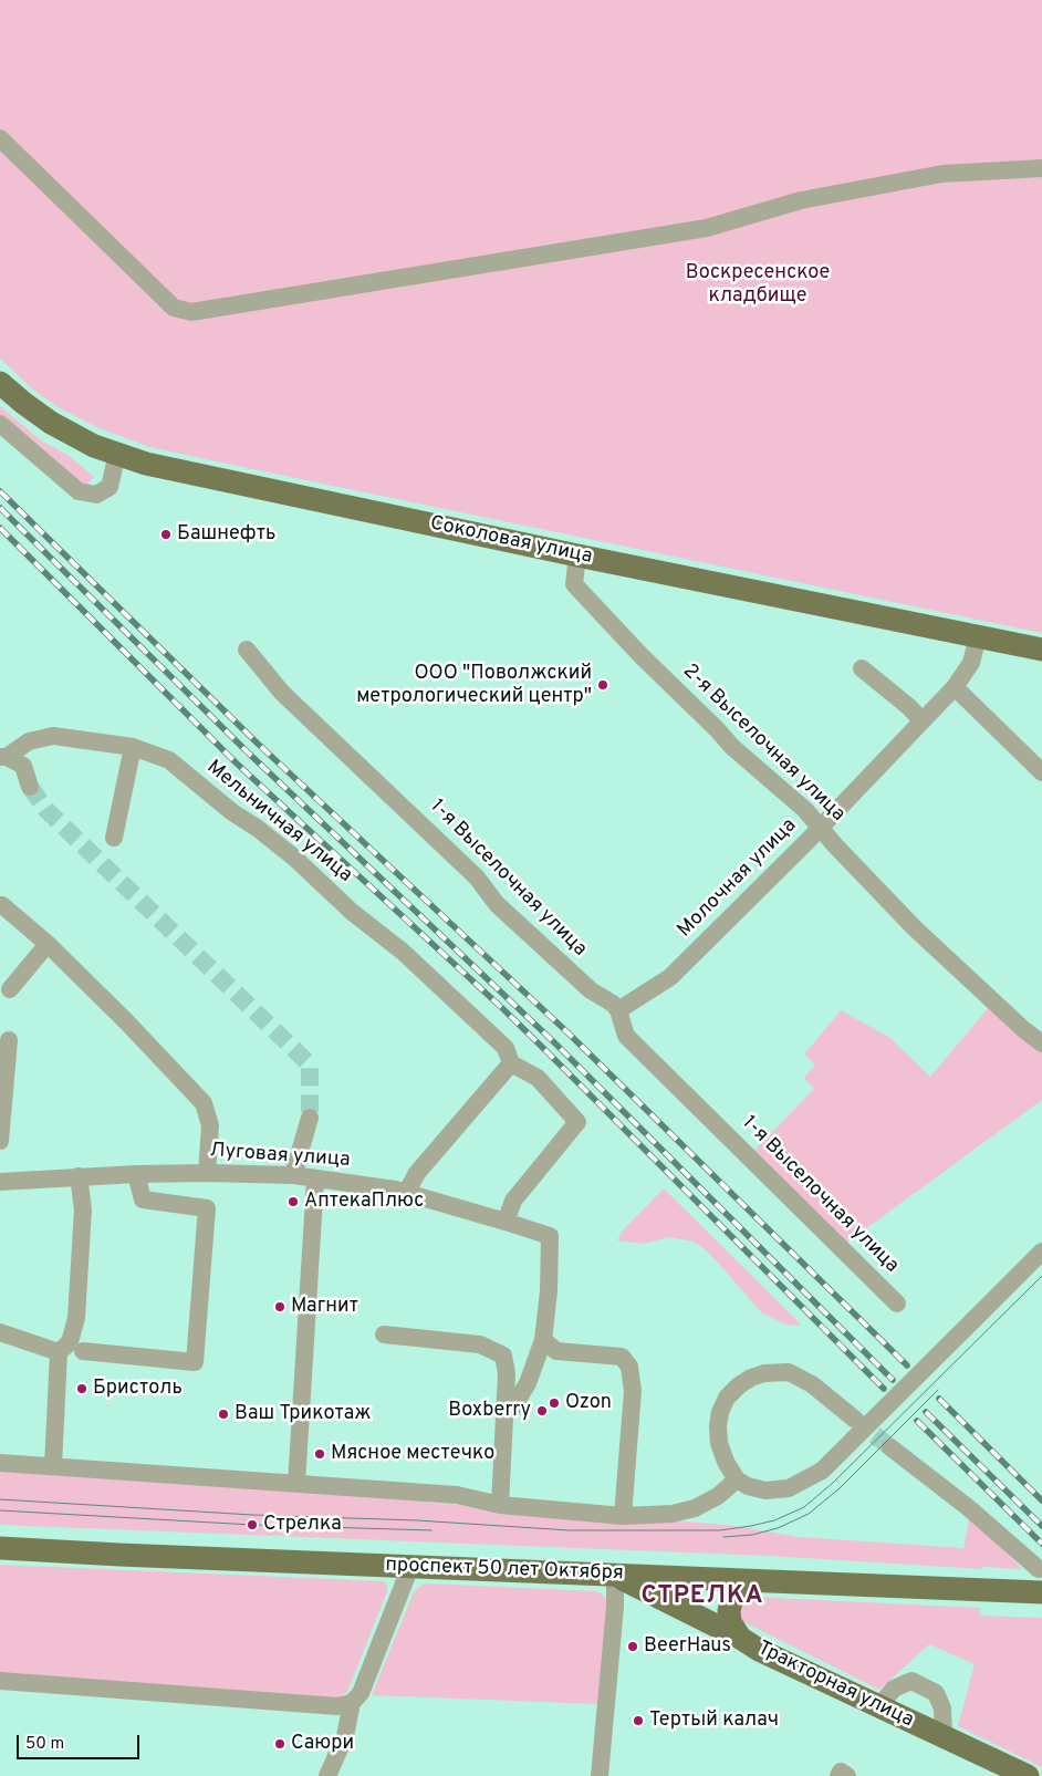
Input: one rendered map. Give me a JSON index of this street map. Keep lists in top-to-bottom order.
{
  "streets": {
    "main road": ["Соколовая улица", "проспект 50 лет Октября", "Тракторная улица"],
    "street": [
      "2-я Выселочная улица",
      "Мельничная улица",
      "1-я Выселочная улица",
      "Молочная улица",
      "Луговая улица"
    ]
  },
  "crossings": [
    ["Соколовая улица", "2-я Выселочная улица"],
    ["Соколовая улица", "Молочная улица"],
    ["2-я Выселочная улица", "Молочная улица"],
    ["1-я Выселочная улица", "Молочная улица"],
    ["проспект 50 лет Октября", "Тракторная улица"]
  ],
  "districts": ["СТРЕЛКА"],
  "parks": ["Воскресенское кладбище"],
  "places": [
    "Башнефть",
    "ООО \"Поволжский метрологический центр\"",
    "АптекаПлюс",
    "Магнит",
    "Бристоль",
    "Ozon",
    "Boxberry",
    "Ваш Трикотаж",
    "Мясное местечко",
    "Стрелка",
    "BeerHaus",
    "Тертый калач",
    "Саюри"
  ],
  "scale_bar": "50 m"
}
